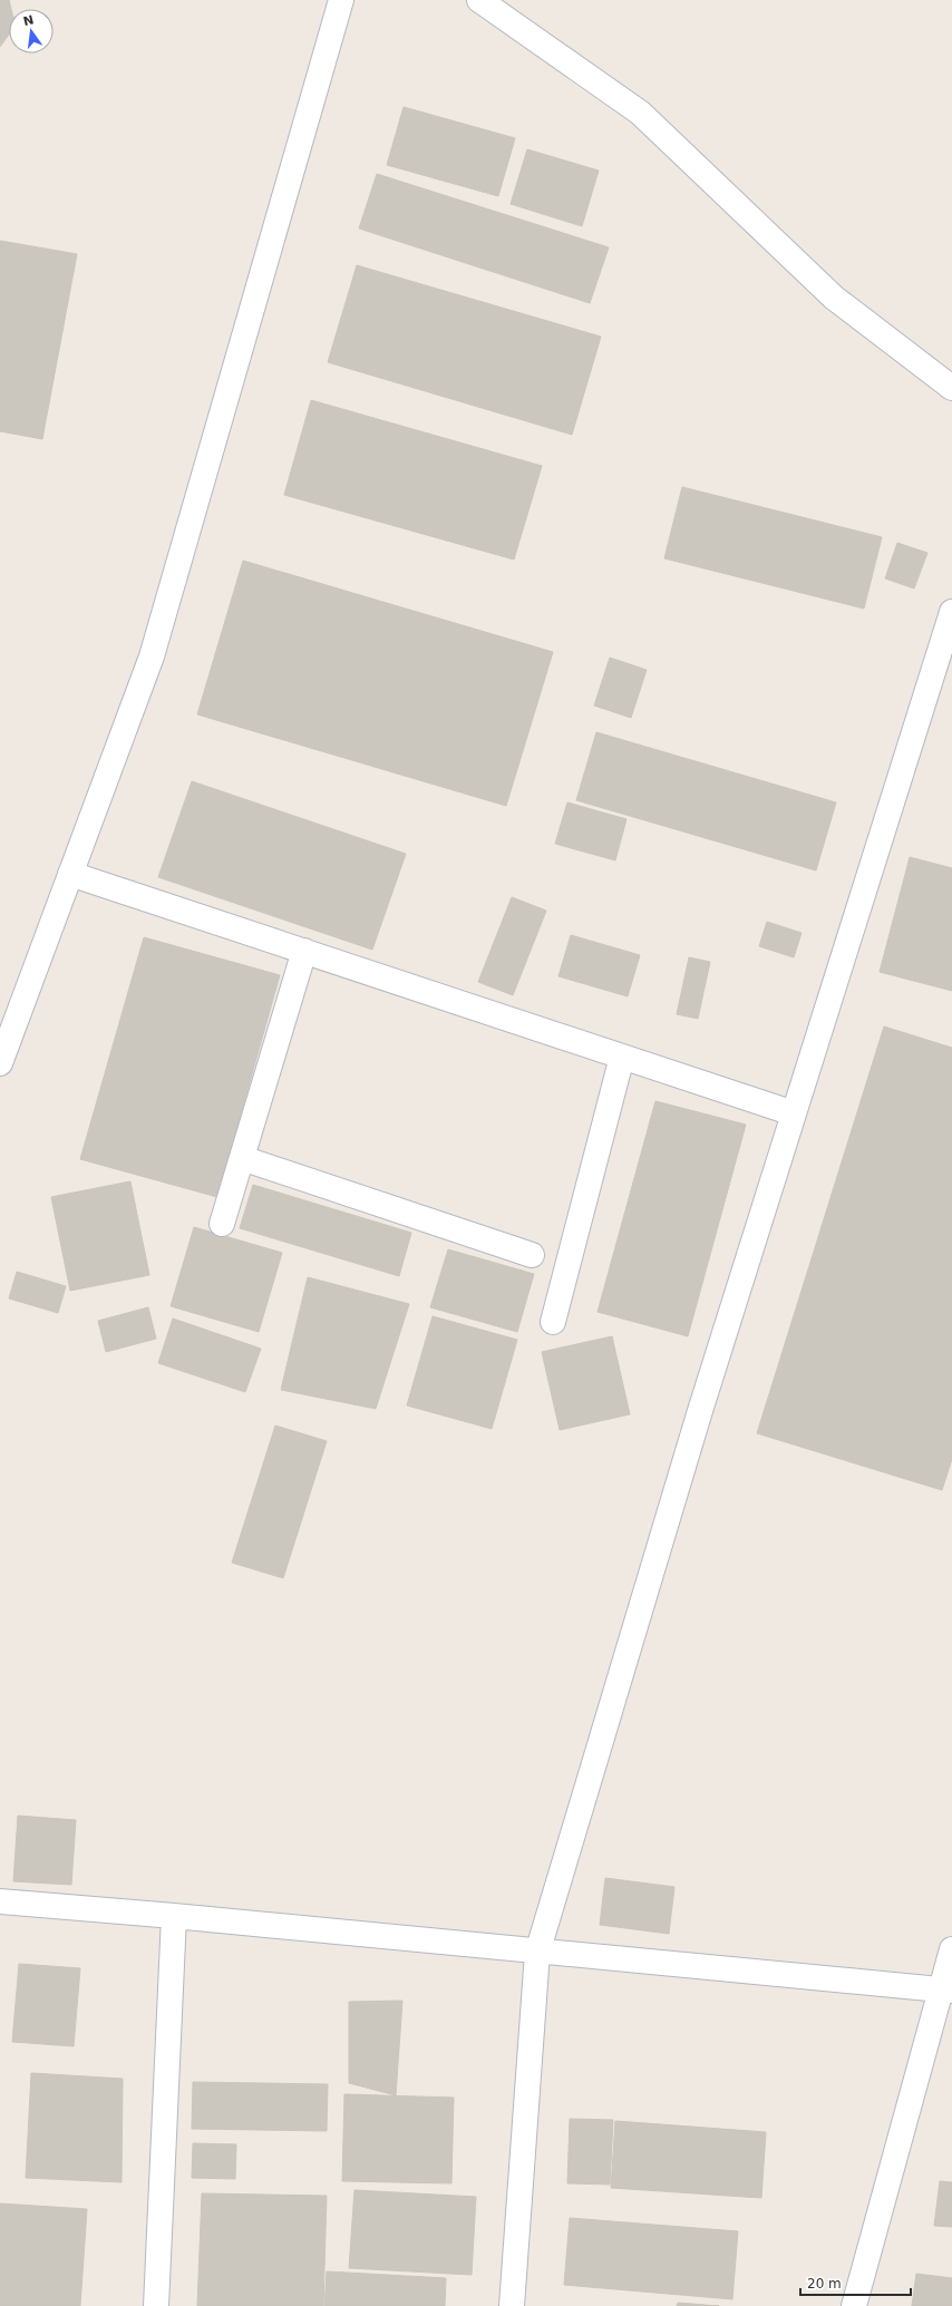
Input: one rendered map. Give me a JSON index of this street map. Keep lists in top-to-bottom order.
{
  "scale_bar": "20 m",
  "north": "top"
}
